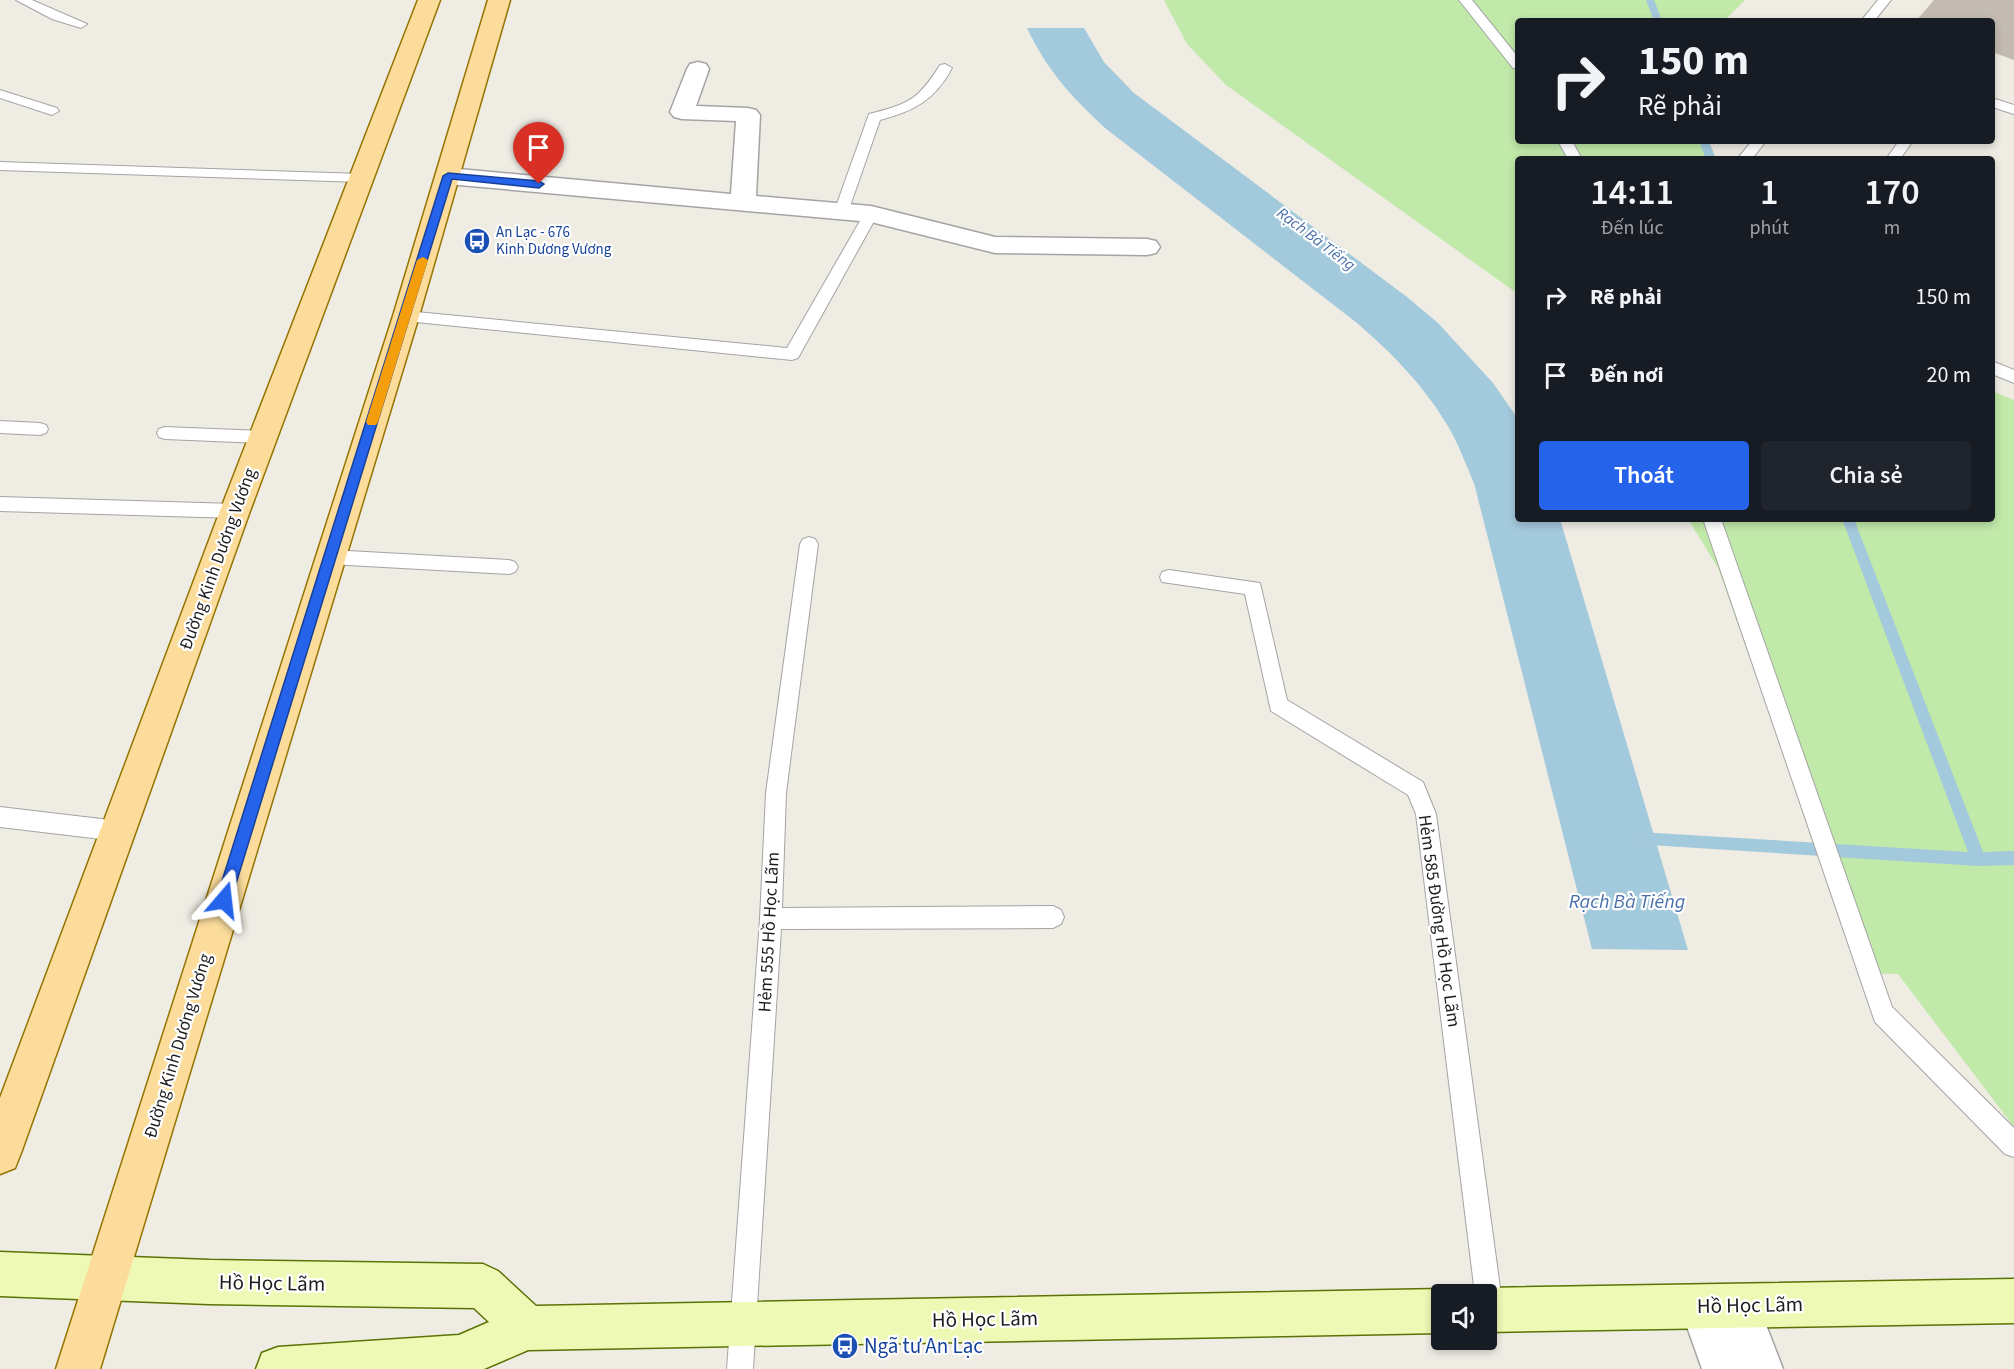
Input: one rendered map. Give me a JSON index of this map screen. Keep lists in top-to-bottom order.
{
  "streets": {
    "main road": ["Đường Kinh Dương Vương", "Hồ Học Lãm"],
    "lane": ["Hẻm 585 Đường Hồ Học Lãm", "Hẻm 555 Hồ Học Lãm"]
  },
  "crossings": [
    ["Đường Kinh Dương Vương", "Hồ Học Lãm"],
    ["Hẻm 555 Hồ Học Lãm", "Hồ Học Lãm"]
  ],
  "water": ["Rạch Bà Tiếng"],
  "places": {
    "bus stop": ["An Lạc - 676 Kinh Dương Vương", "Ngã tư An Lạc"]
  },
  "page": {
    "turn": ["150 m", "Rẽ phải"],
    "eta": [
      "14:11",
      "Đến lúc",
      "1",
      "phút",
      "170",
      "m"
    ],
    "list": [
      {
        "name": "Rẽ phải",
        "value": "150 m"
      },
      {
        "name": "Đến nơi",
        "value": "20 m"
      }
    ],
    "buttons": ["Thoát", "Chia sẻ"]
  }
}
